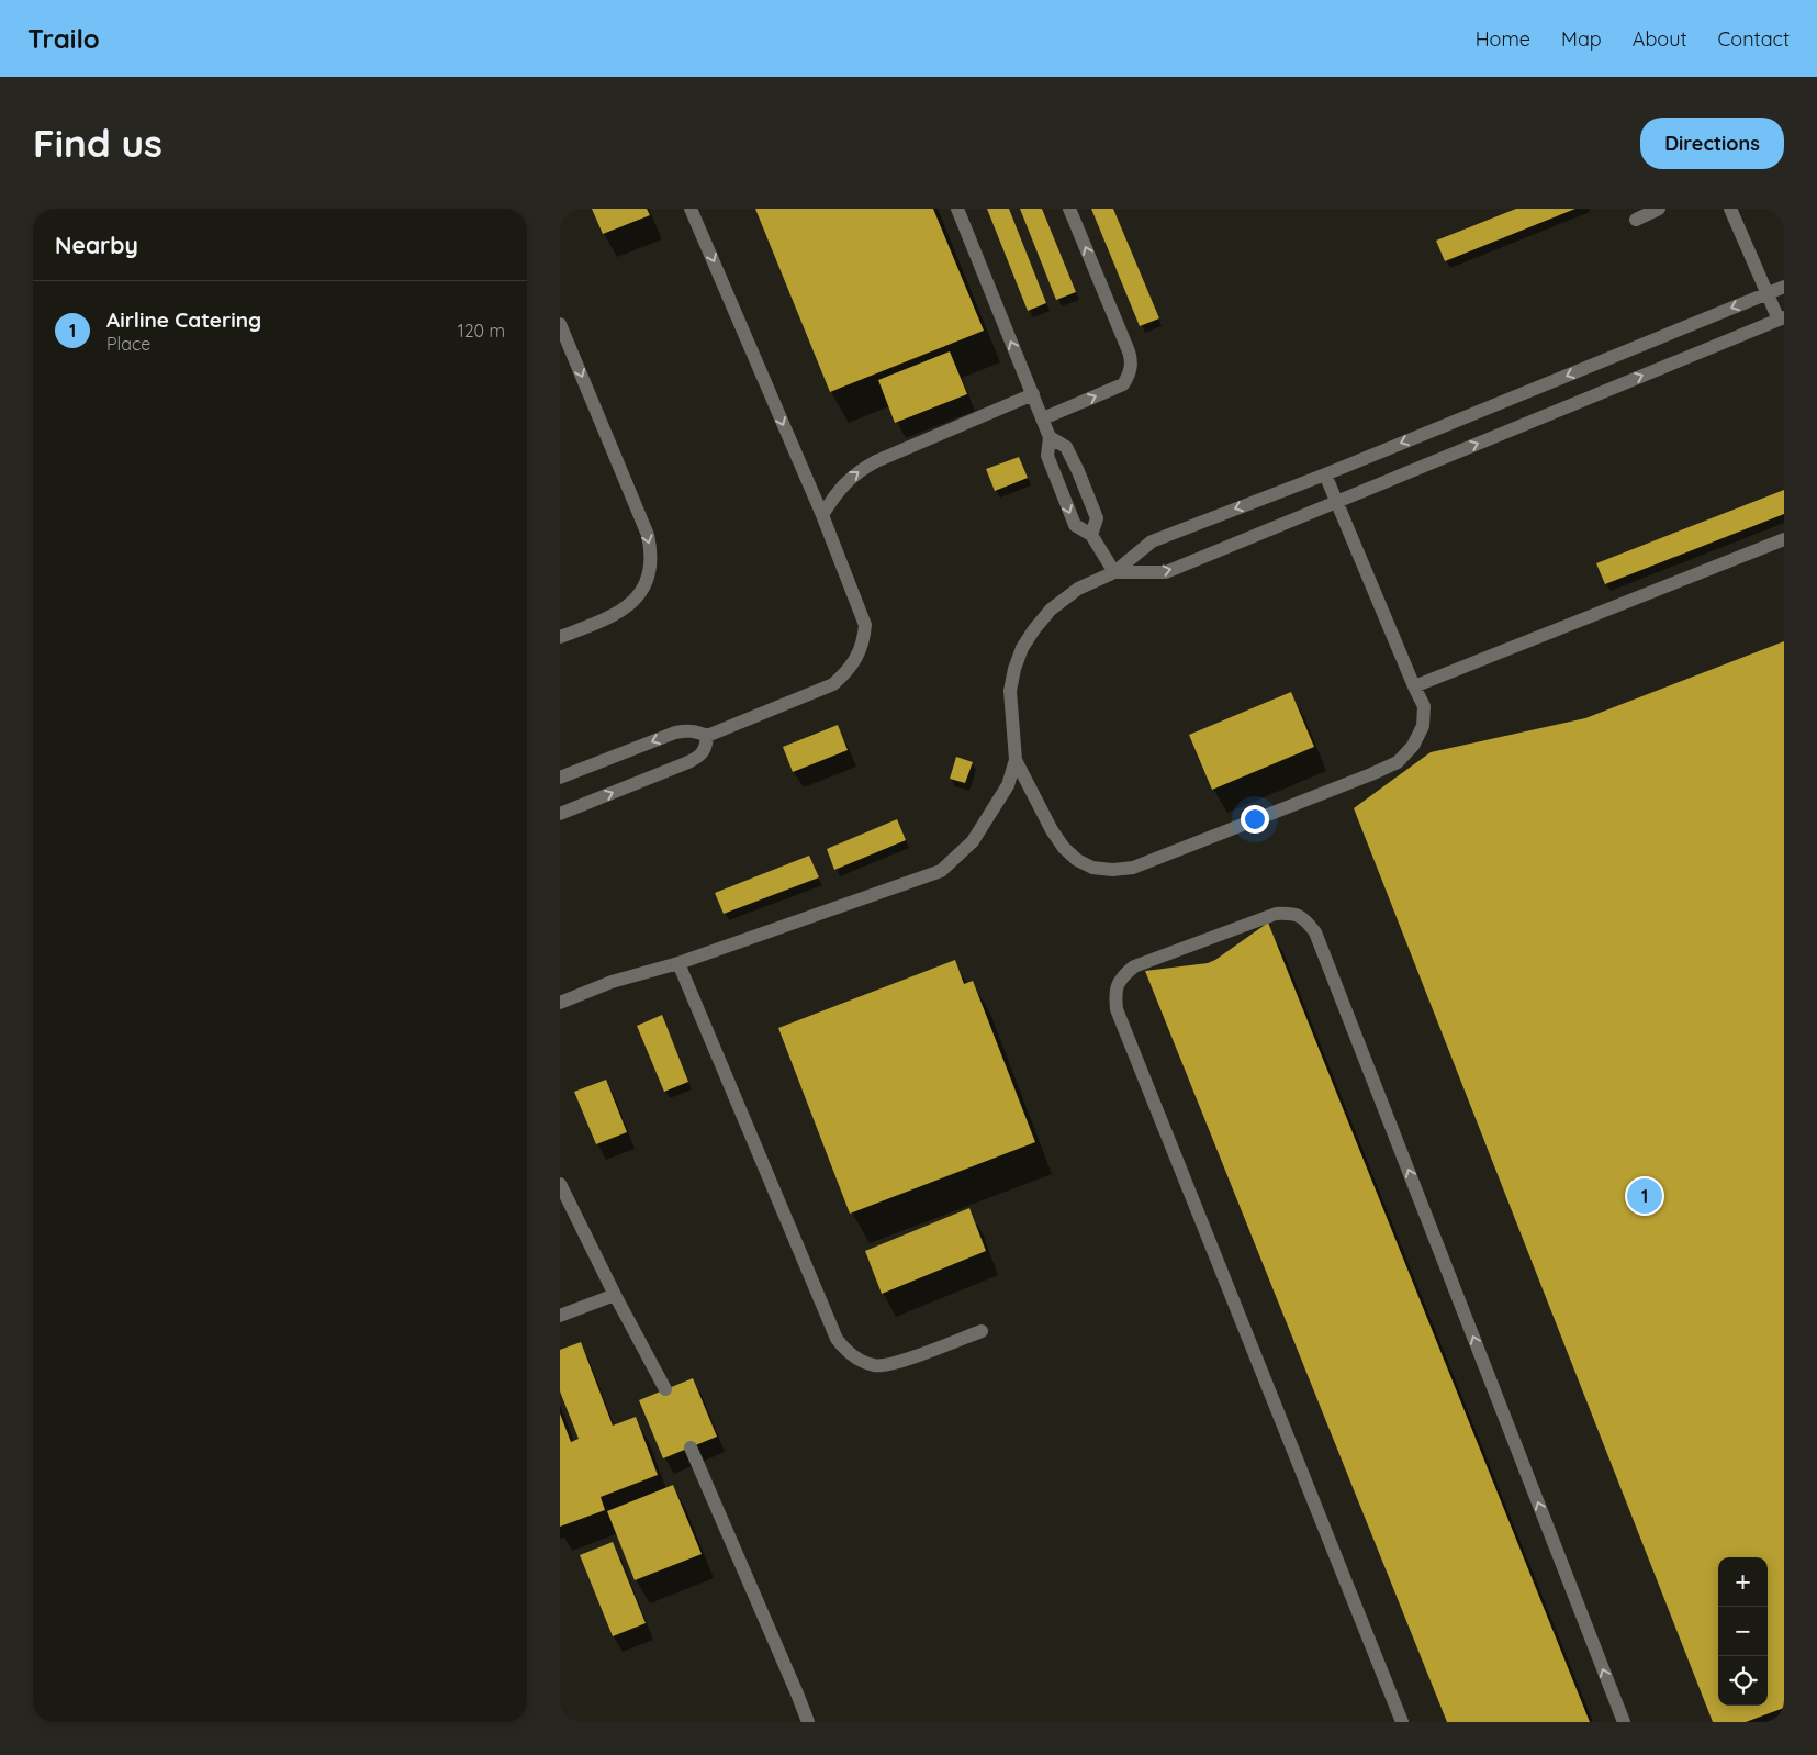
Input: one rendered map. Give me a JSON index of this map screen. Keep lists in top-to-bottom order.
{
  "page": {
    "header": "Trailo",
    "nav": [
      "Home",
      "Map",
      "About",
      "Contact"
    ],
    "buttons": "Directions",
    "title": "Find us",
    "heading": "Nearby",
    "list": [
      {
        "mark": "1",
        "name": "Airline Catering",
        "note": "Place",
        "value": "120 m"
      }
    ],
    "pins": "1",
    "map_buttons": ["+", "−"]
  }
}
